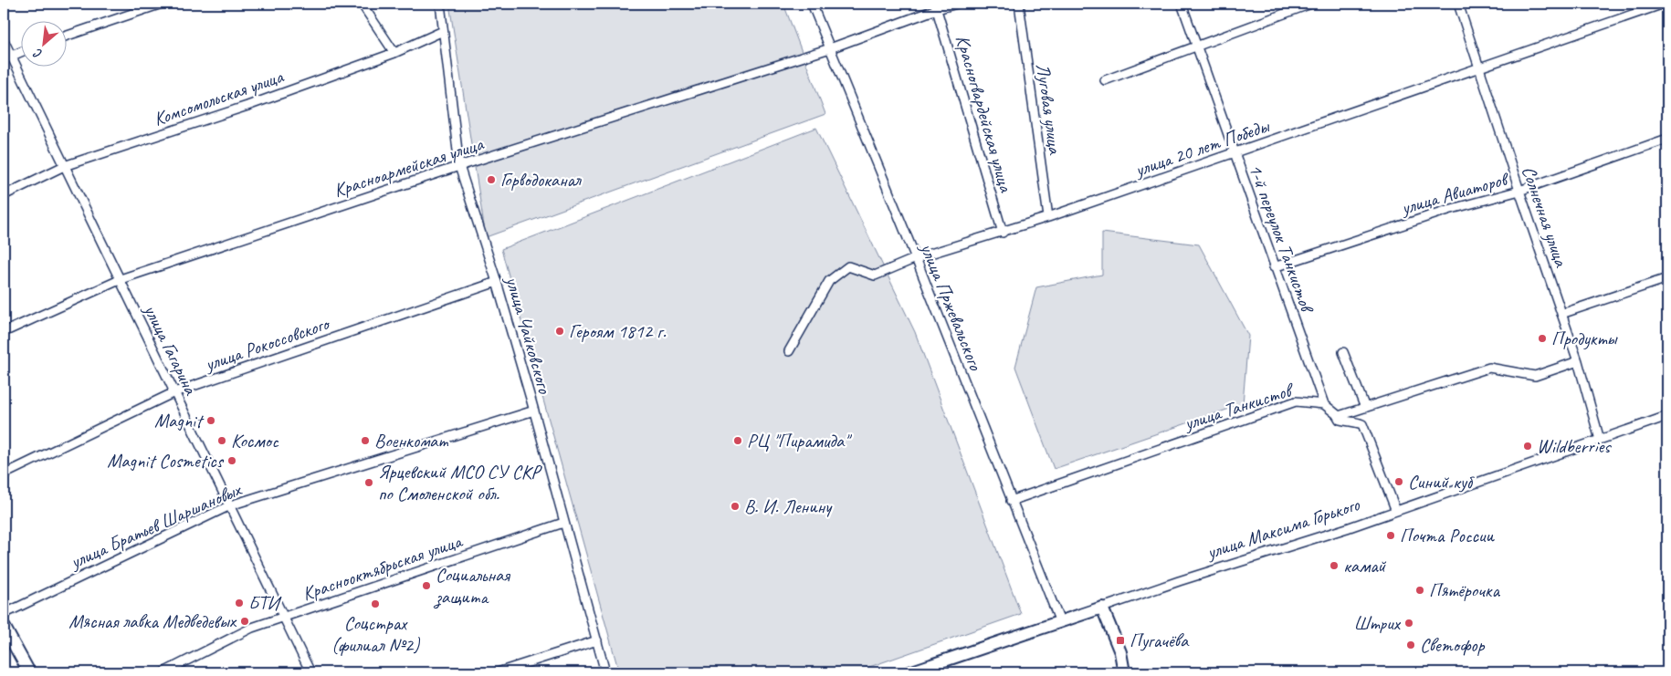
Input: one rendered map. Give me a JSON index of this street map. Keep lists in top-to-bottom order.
{
  "streets": {
    "street": [
      "Комсомольская улица",
      "Луговая улица",
      "Красногвардейская улица",
      "улица 20 лет Победы",
      "Красноармейская улица",
      "улица Авиаторов",
      "Солнечная улица",
      "1-й переулок Танкистов",
      "улица Пржевальского",
      "улица Чайковского",
      "улица Рокоссовского",
      "улица Гагарина",
      "улица Танкистов",
      "улица Братьев Шаршановых",
      "улица Максима Горького",
      "Краснооктябрьская улица"
    ]
  },
  "crossings": [
    ["Комсомольская улица", "улица Чайковского"],
    ["Комсомольская улица", "улица Гагарина"],
    ["Луговая улица", "улица 20 лет Победы"],
    ["Красногвардейская улица", "улица 20 лет Победы"],
    ["Красногвардейская улица", "Красноармейская улица"],
    ["улица 20 лет Победы", "Солнечная улица"],
    ["улица 20 лет Победы", "1-й переулок Танкистов"],
    ["улица 20 лет Победы", "улица Пржевальского"],
    ["Красноармейская улица", "улица Пржевальского"],
    ["Красноармейская улица", "улица Чайковского"],
    ["Красноармейская улица", "улица Гагарина"],
    ["улица Авиаторов", "Солнечная улица"],
    ["улица Авиаторов", "1-й переулок Танкистов"],
    ["Солнечная улица", "улица Максима Горького"],
    ["1-й переулок Танкистов", "улица Танкистов"],
    ["улица Пржевальского", "улица Танкистов"],
    ["улица Пржевальского", "улица Максима Горького"],
    ["улица Чайковского", "улица Рокоссовского"],
    ["улица Чайковского", "улица Братьев Шаршановых"],
    ["улица Чайковского", "Краснооктябрьская улица"],
    ["улица Рокоссовского", "улица Гагарина"],
    ["улица Гагарина", "улица Братьев Шаршановых"],
    ["улица Гагарина", "Краснооктябрьская улица"]
  ],
  "places": {
    "other": [
      "Горводоканал",
      "Героям 1812 г.",
      "Продукты",
      "Magnit",
      "Космос",
      "Военкомат",
      "РЦ \"Пирамида\"",
      "Wildberries",
      "Magnit Cosmetics",
      "Синий куб",
      "Ярцевский МСО СУ СКР по Смоленской обл.",
      "В. И. Ленину",
      "Почта России",
      "камай",
      "Социальная защита",
      "Пятёрочка",
      "БТИ",
      "Соцстрах (филиал №2)",
      "Мясная лавка Медведевых",
      "Штрих",
      "Светофор"
    ],
    "transit": ["Пугачёва"]
  },
  "north": "bottom left"
}
